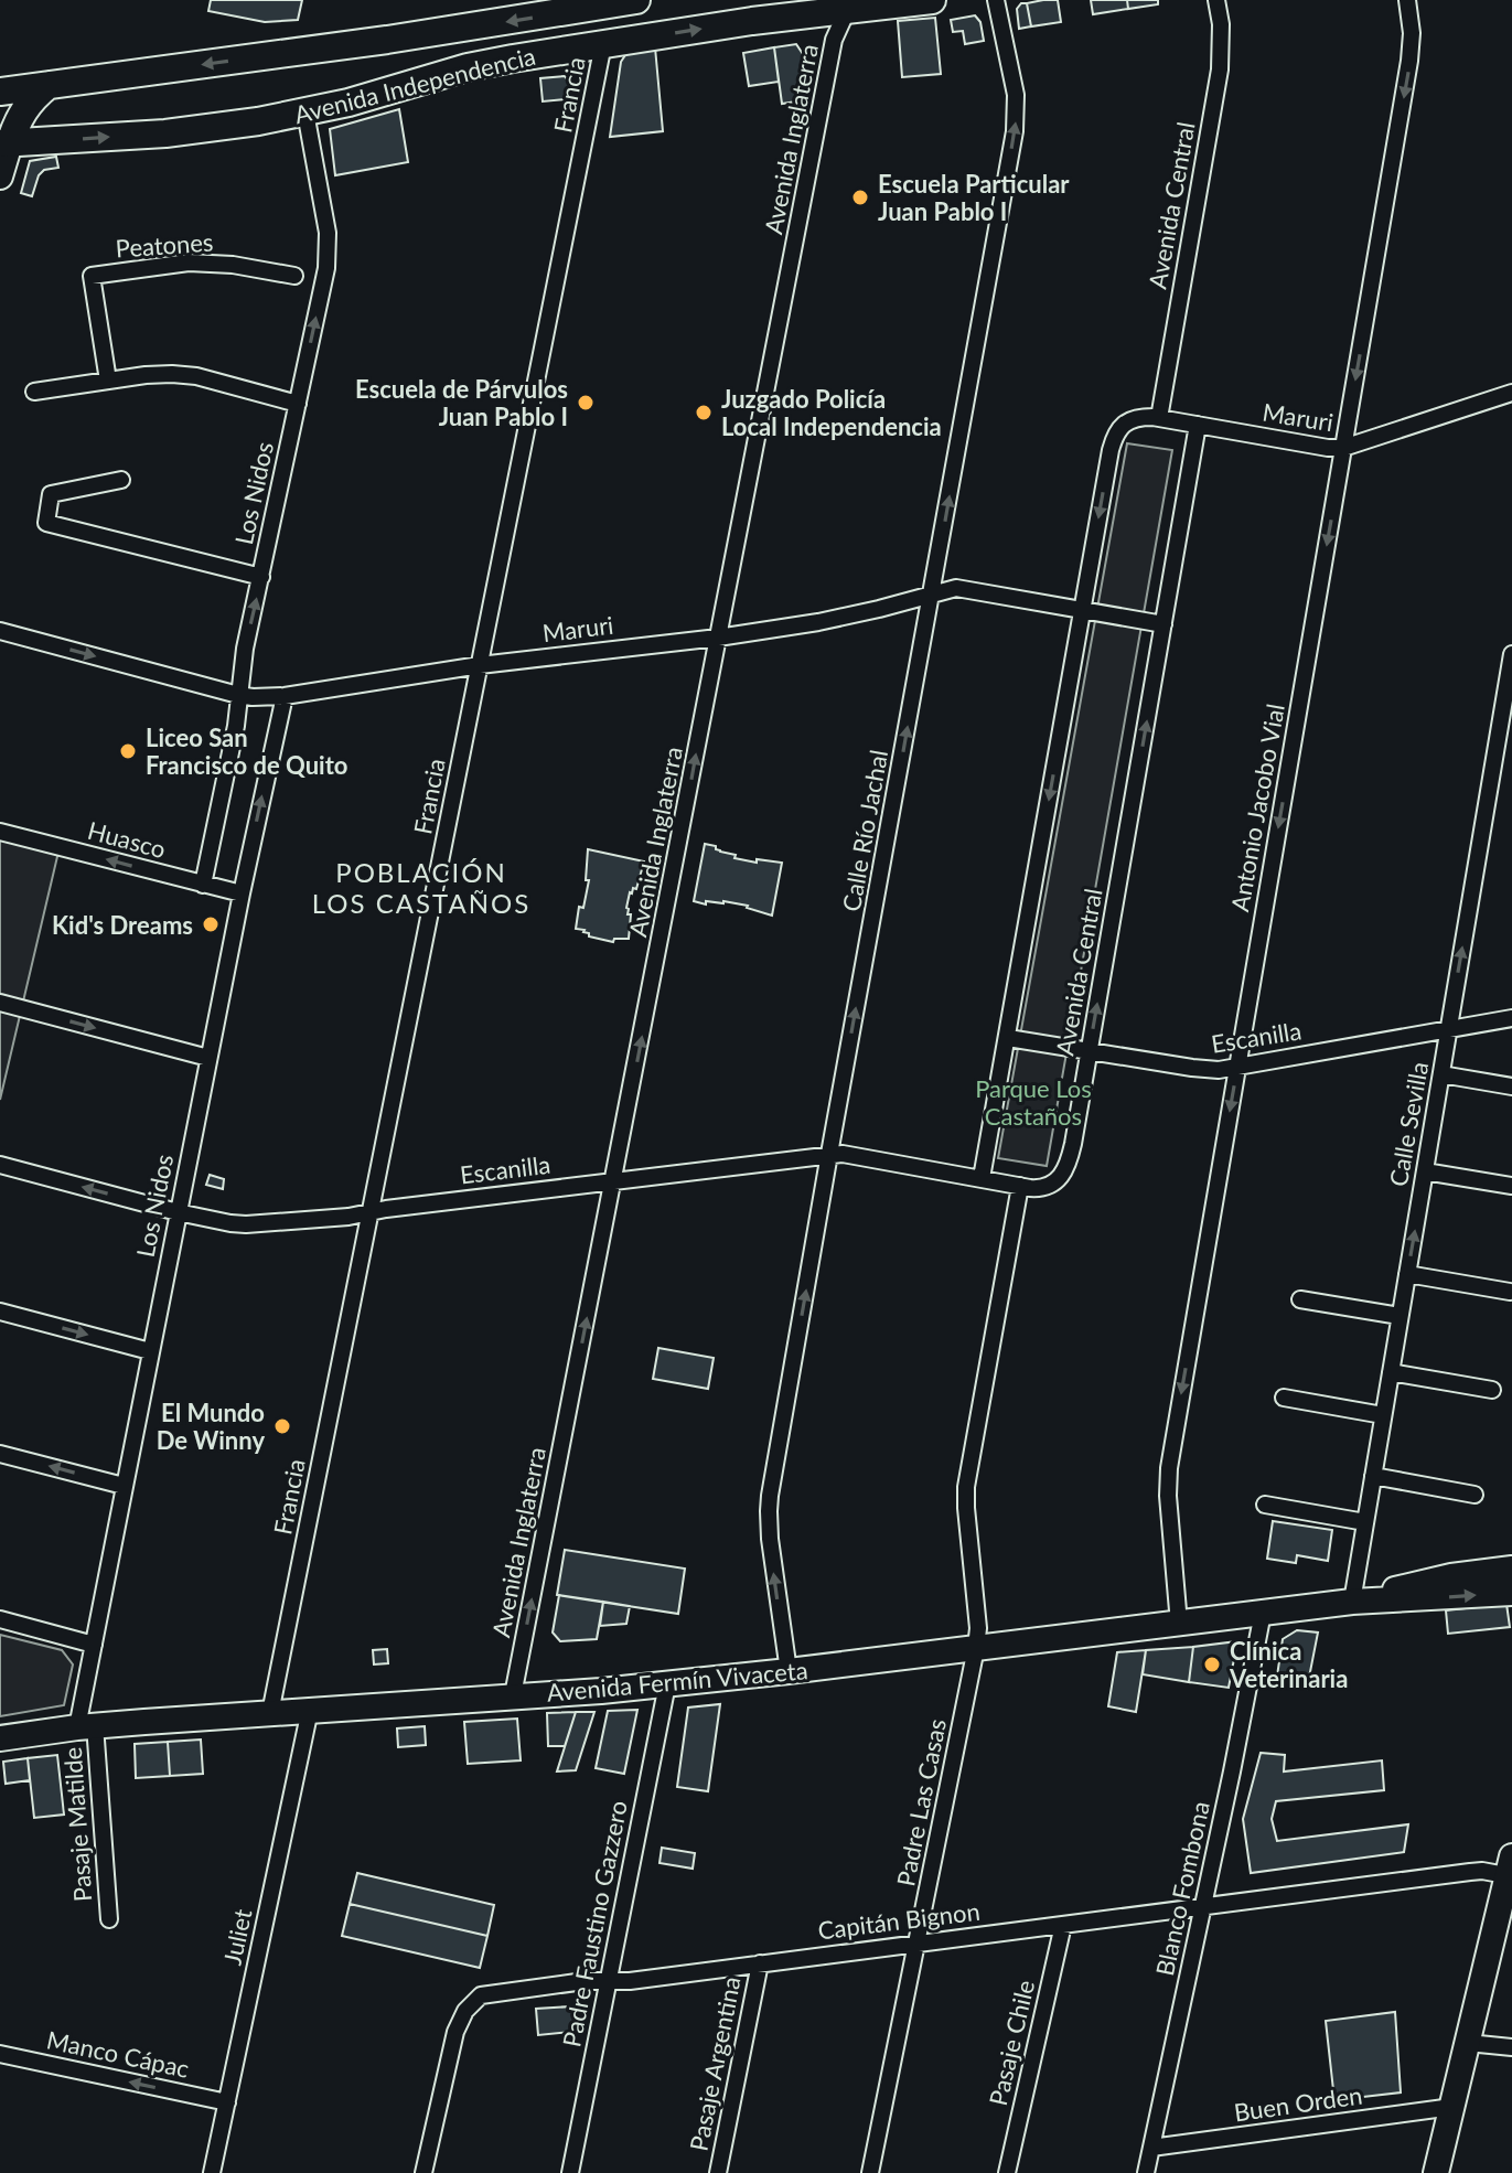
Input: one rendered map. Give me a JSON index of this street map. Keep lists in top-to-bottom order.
{
  "streets": {
    "main road": ["Avenida Independencia", "Avenida Fermín Vivaceta"],
    "street": [
      "Francia",
      "Avenida Inglaterra",
      "Avenida Central",
      "Peatones",
      "Maruri",
      "Los Nidos",
      "Antonio Jacobo Vial",
      "Calle Río Jachal",
      "Huasco",
      "Escanilla",
      "Calle Sevilla",
      "Padre Las Casas",
      "Pasaje Matilde",
      "Blanco Fombona",
      "Capitán Bignon",
      "Padre Faustino Gazzero",
      "Juliet",
      "Pasaje Chile",
      "Manco Cápac",
      "Pasaje Argentina",
      "Buen Orden"
    ]
  },
  "crossings": [
    ["Avenida Independencia", "Francia"],
    ["Avenida Independencia", "Avenida Inglaterra"],
    ["Avenida Independencia", "Los Nidos"],
    ["Francia", "Maruri"],
    ["Francia", "Escanilla"],
    ["Francia", "Avenida Fermín Vivaceta"],
    ["Avenida Inglaterra", "Maruri"],
    ["Avenida Inglaterra", "Escanilla"],
    ["Avenida Inglaterra", "Avenida Fermín Vivaceta"],
    ["Avenida Central", "Maruri"],
    ["Avenida Central", "Escanilla"],
    ["Maruri", "Los Nidos"],
    ["Maruri", "Antonio Jacobo Vial"],
    ["Maruri", "Calle Río Jachal"],
    ["Los Nidos", "Huasco"],
    ["Los Nidos", "Escanilla"],
    ["Los Nidos", "Avenida Fermín Vivaceta"],
    ["Los Nidos", "Pasaje Matilde"],
    ["Antonio Jacobo Vial", "Escanilla"],
    ["Antonio Jacobo Vial", "Avenida Fermín Vivaceta"],
    ["Calle Río Jachal", "Escanilla"],
    ["Calle Río Jachal", "Avenida Fermín Vivaceta"],
    ["Escanilla", "Calle Sevilla"],
    ["Calle Sevilla", "Avenida Fermín Vivaceta"],
    ["Avenida Fermín Vivaceta", "Padre Las Casas"],
    ["Avenida Fermín Vivaceta", "Pasaje Matilde"],
    ["Avenida Fermín Vivaceta", "Blanco Fombona"],
    ["Avenida Fermín Vivaceta", "Padre Faustino Gazzero"],
    ["Avenida Fermín Vivaceta", "Juliet"],
    ["Padre Las Casas", "Capitán Bignon"],
    ["Blanco Fombona", "Capitán Bignon"],
    ["Blanco Fombona", "Buen Orden"],
    ["Capitán Bignon", "Padre Faustino Gazzero"],
    ["Capitán Bignon", "Pasaje Chile"],
    ["Capitán Bignon", "Pasaje Argentina"],
    ["Juliet", "Manco Cápac"]
  ],
  "one_way": [
    "Avenida Inglaterra",
    "Antonio Jacobo Vial",
    "Calle Río Jachal",
    "Huasco",
    "Calle Sevilla",
    "Manco Cápac"
  ],
  "districts": ["POBLACIÓN LOS CASTAÑOS"],
  "parks": ["Parque Los Castaños"],
  "places": [
    "Escuela Particular Juan Pablo I",
    "Escuela de Párvulos Juan Pablo I",
    "Juzgado Policía Local Independencia",
    "Liceo San Francisco de Quito",
    "Kid's Dreams",
    "El Mundo De Winny",
    "Clínica Veterinaria"
  ]
}
